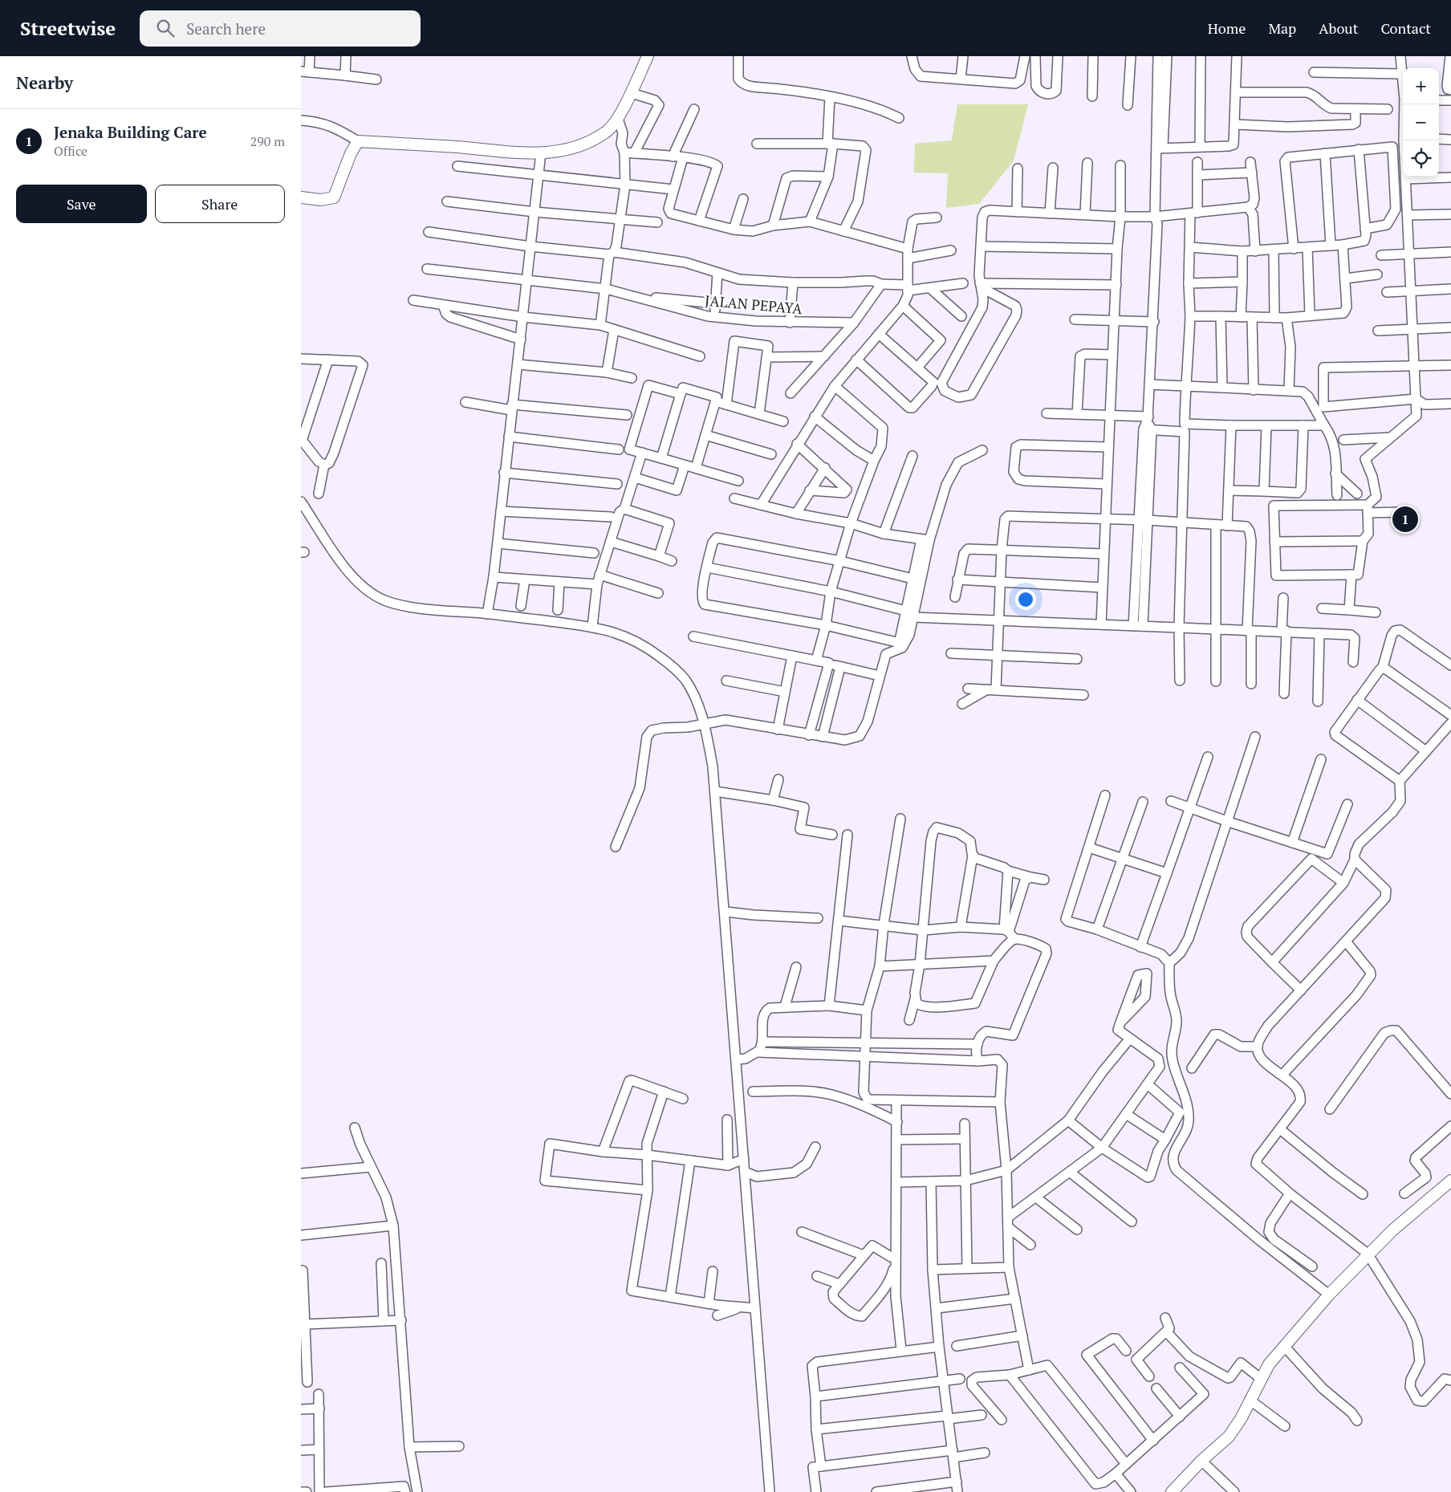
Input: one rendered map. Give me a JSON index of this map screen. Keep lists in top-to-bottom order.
{
  "streets": {
    "street": ["JALAN PEPAYA"]
  },
  "page": {
    "header": "Streetwise",
    "search": "Search here",
    "nav": [
      "Home",
      "Map",
      "About",
      "Contact"
    ],
    "heading": "Nearby",
    "map_buttons": ["+", "−"],
    "list": [
      {
        "mark": "1",
        "name": "Jenaka Building Care",
        "note": "Office",
        "value": "290 m"
      }
    ],
    "buttons": ["Save", "Share"],
    "pins": "1"
  }
}
